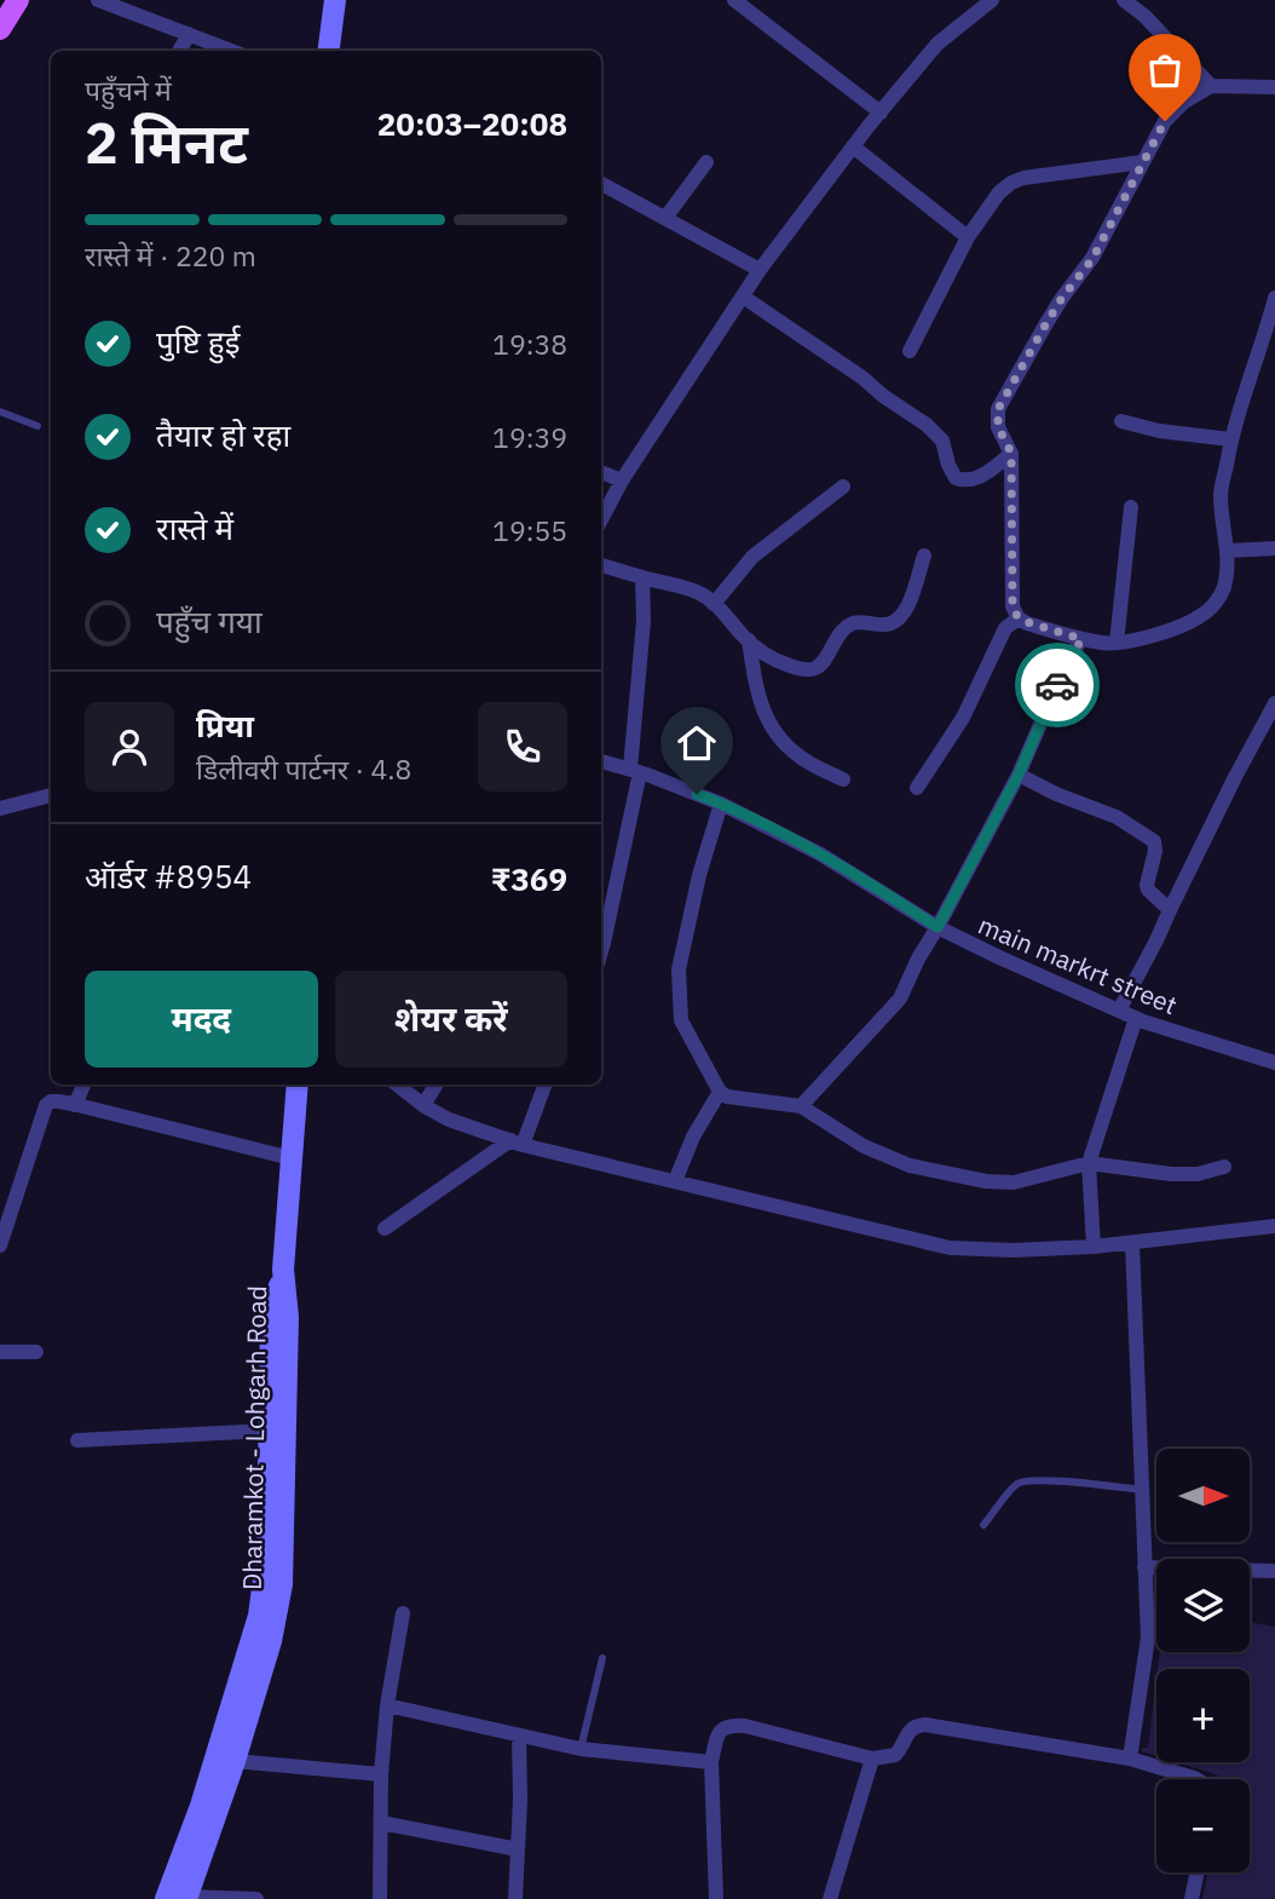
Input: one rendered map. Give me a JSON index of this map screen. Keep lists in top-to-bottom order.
{
  "streets": {
    "street": ["main markrt street", "Dharamkot - Lohgarh Road"]
  },
  "north": "right",
  "page": {
    "heading": ["2 मिनट", "पहुँचने में", "20:03–20:08"],
    "panel": [
      "प्रिया",
      "डिलीवरी पार्टनर · 4.8",
      "ऑर्डर #8954",
      "₹369"
    ],
    "bar": "रास्ते में · 220 m",
    "list": [
      ["पुष्टि हुई", "19:38"],
      ["तैयार हो रहा", "19:39"],
      ["रास्ते में", "19:55"],
      "पहुँच गया"
    ],
    "buttons": ["मदद", "शेयर करें"],
    "map_buttons": ["+", "−"]
  }
}
